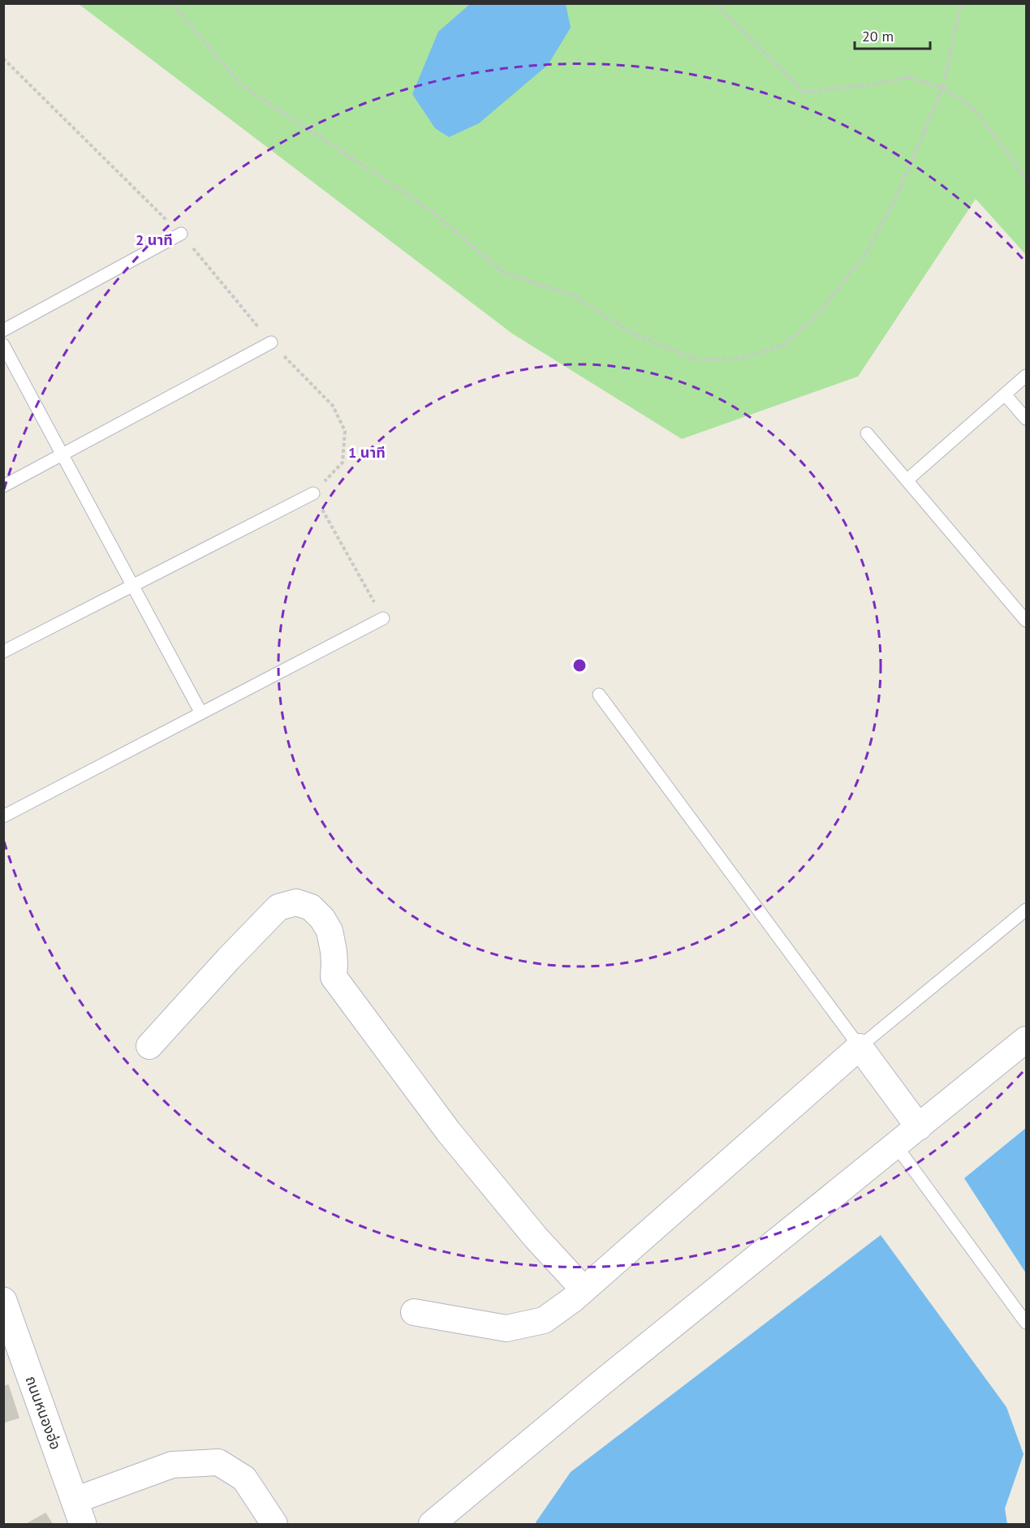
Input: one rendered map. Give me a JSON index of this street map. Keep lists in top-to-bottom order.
{
  "streets": {
    "main road": ["ถนนหนองฮ่อ"]
  },
  "scale_bar": "20 m",
  "rings": ["2 นาที", "1 นาที"]
}
